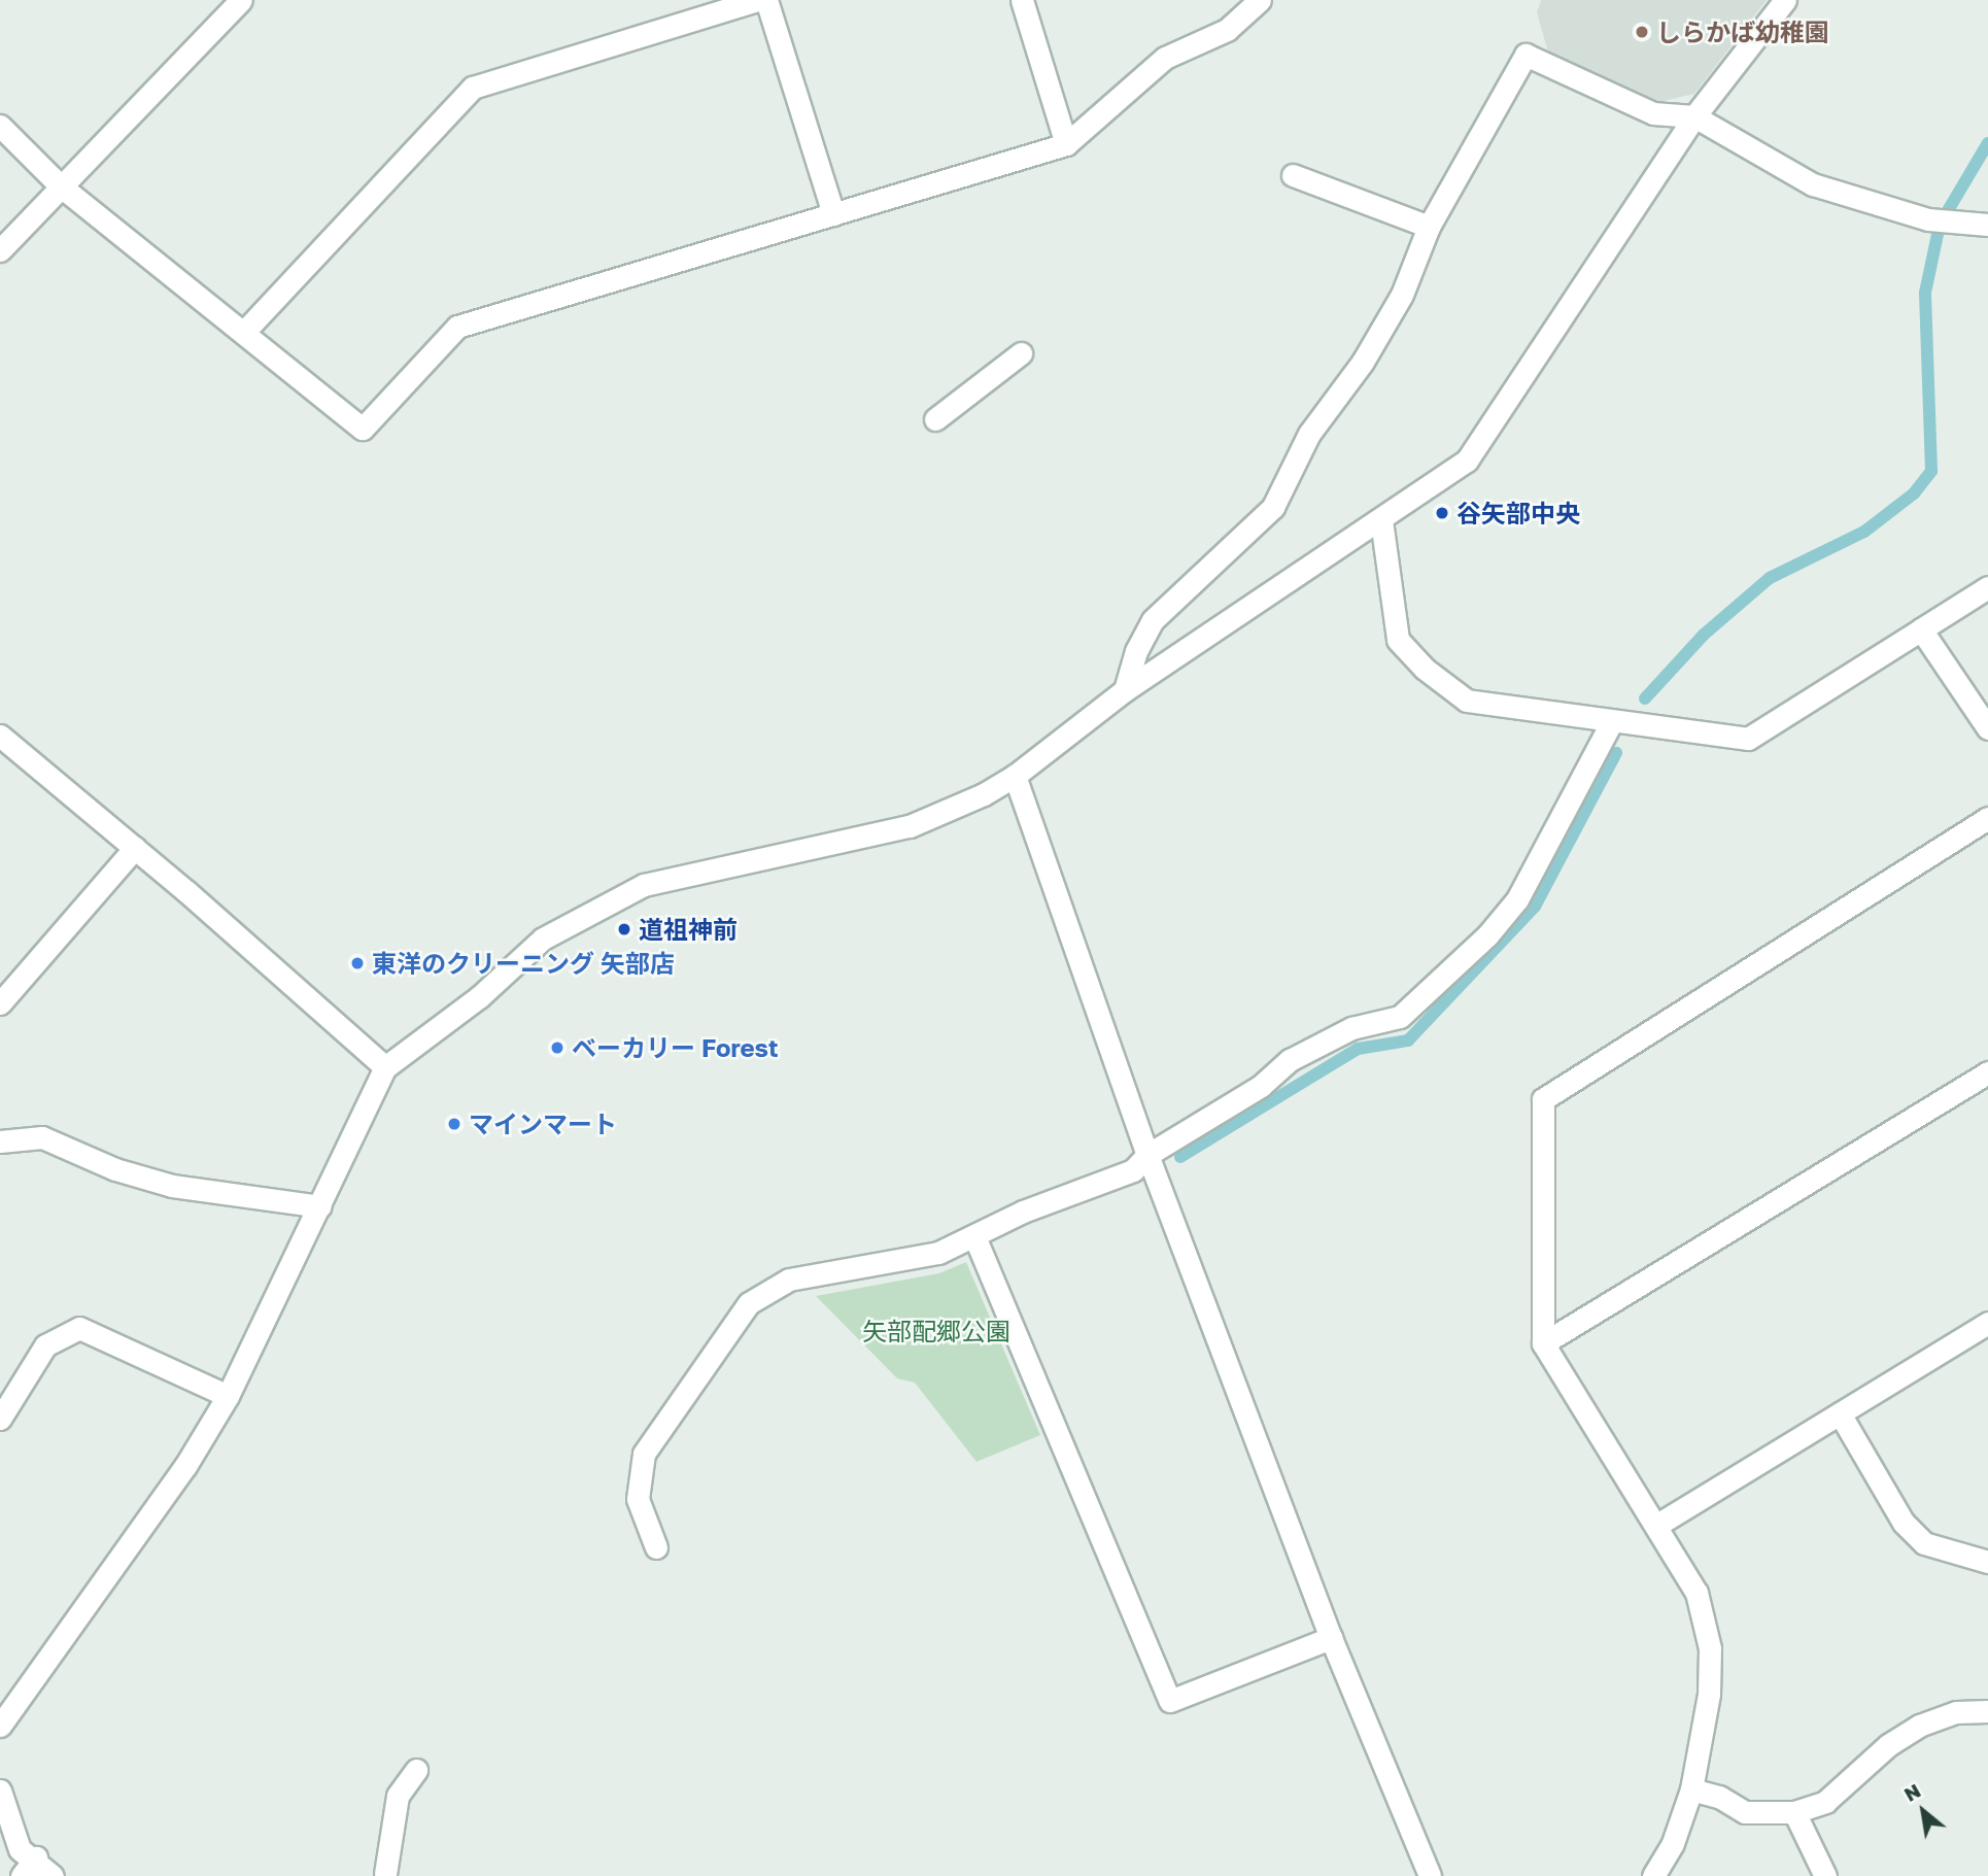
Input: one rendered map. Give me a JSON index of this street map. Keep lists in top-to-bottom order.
{
  "parks": ["矢部配郷公園"],
  "places": [
    "しらかば幼稚園",
    "谷矢部中央",
    "道祖神前",
    "東洋のクリーニング 矢部店",
    "ベーカリー Forest",
    "マインマート"
  ],
  "north": "top left"
}
